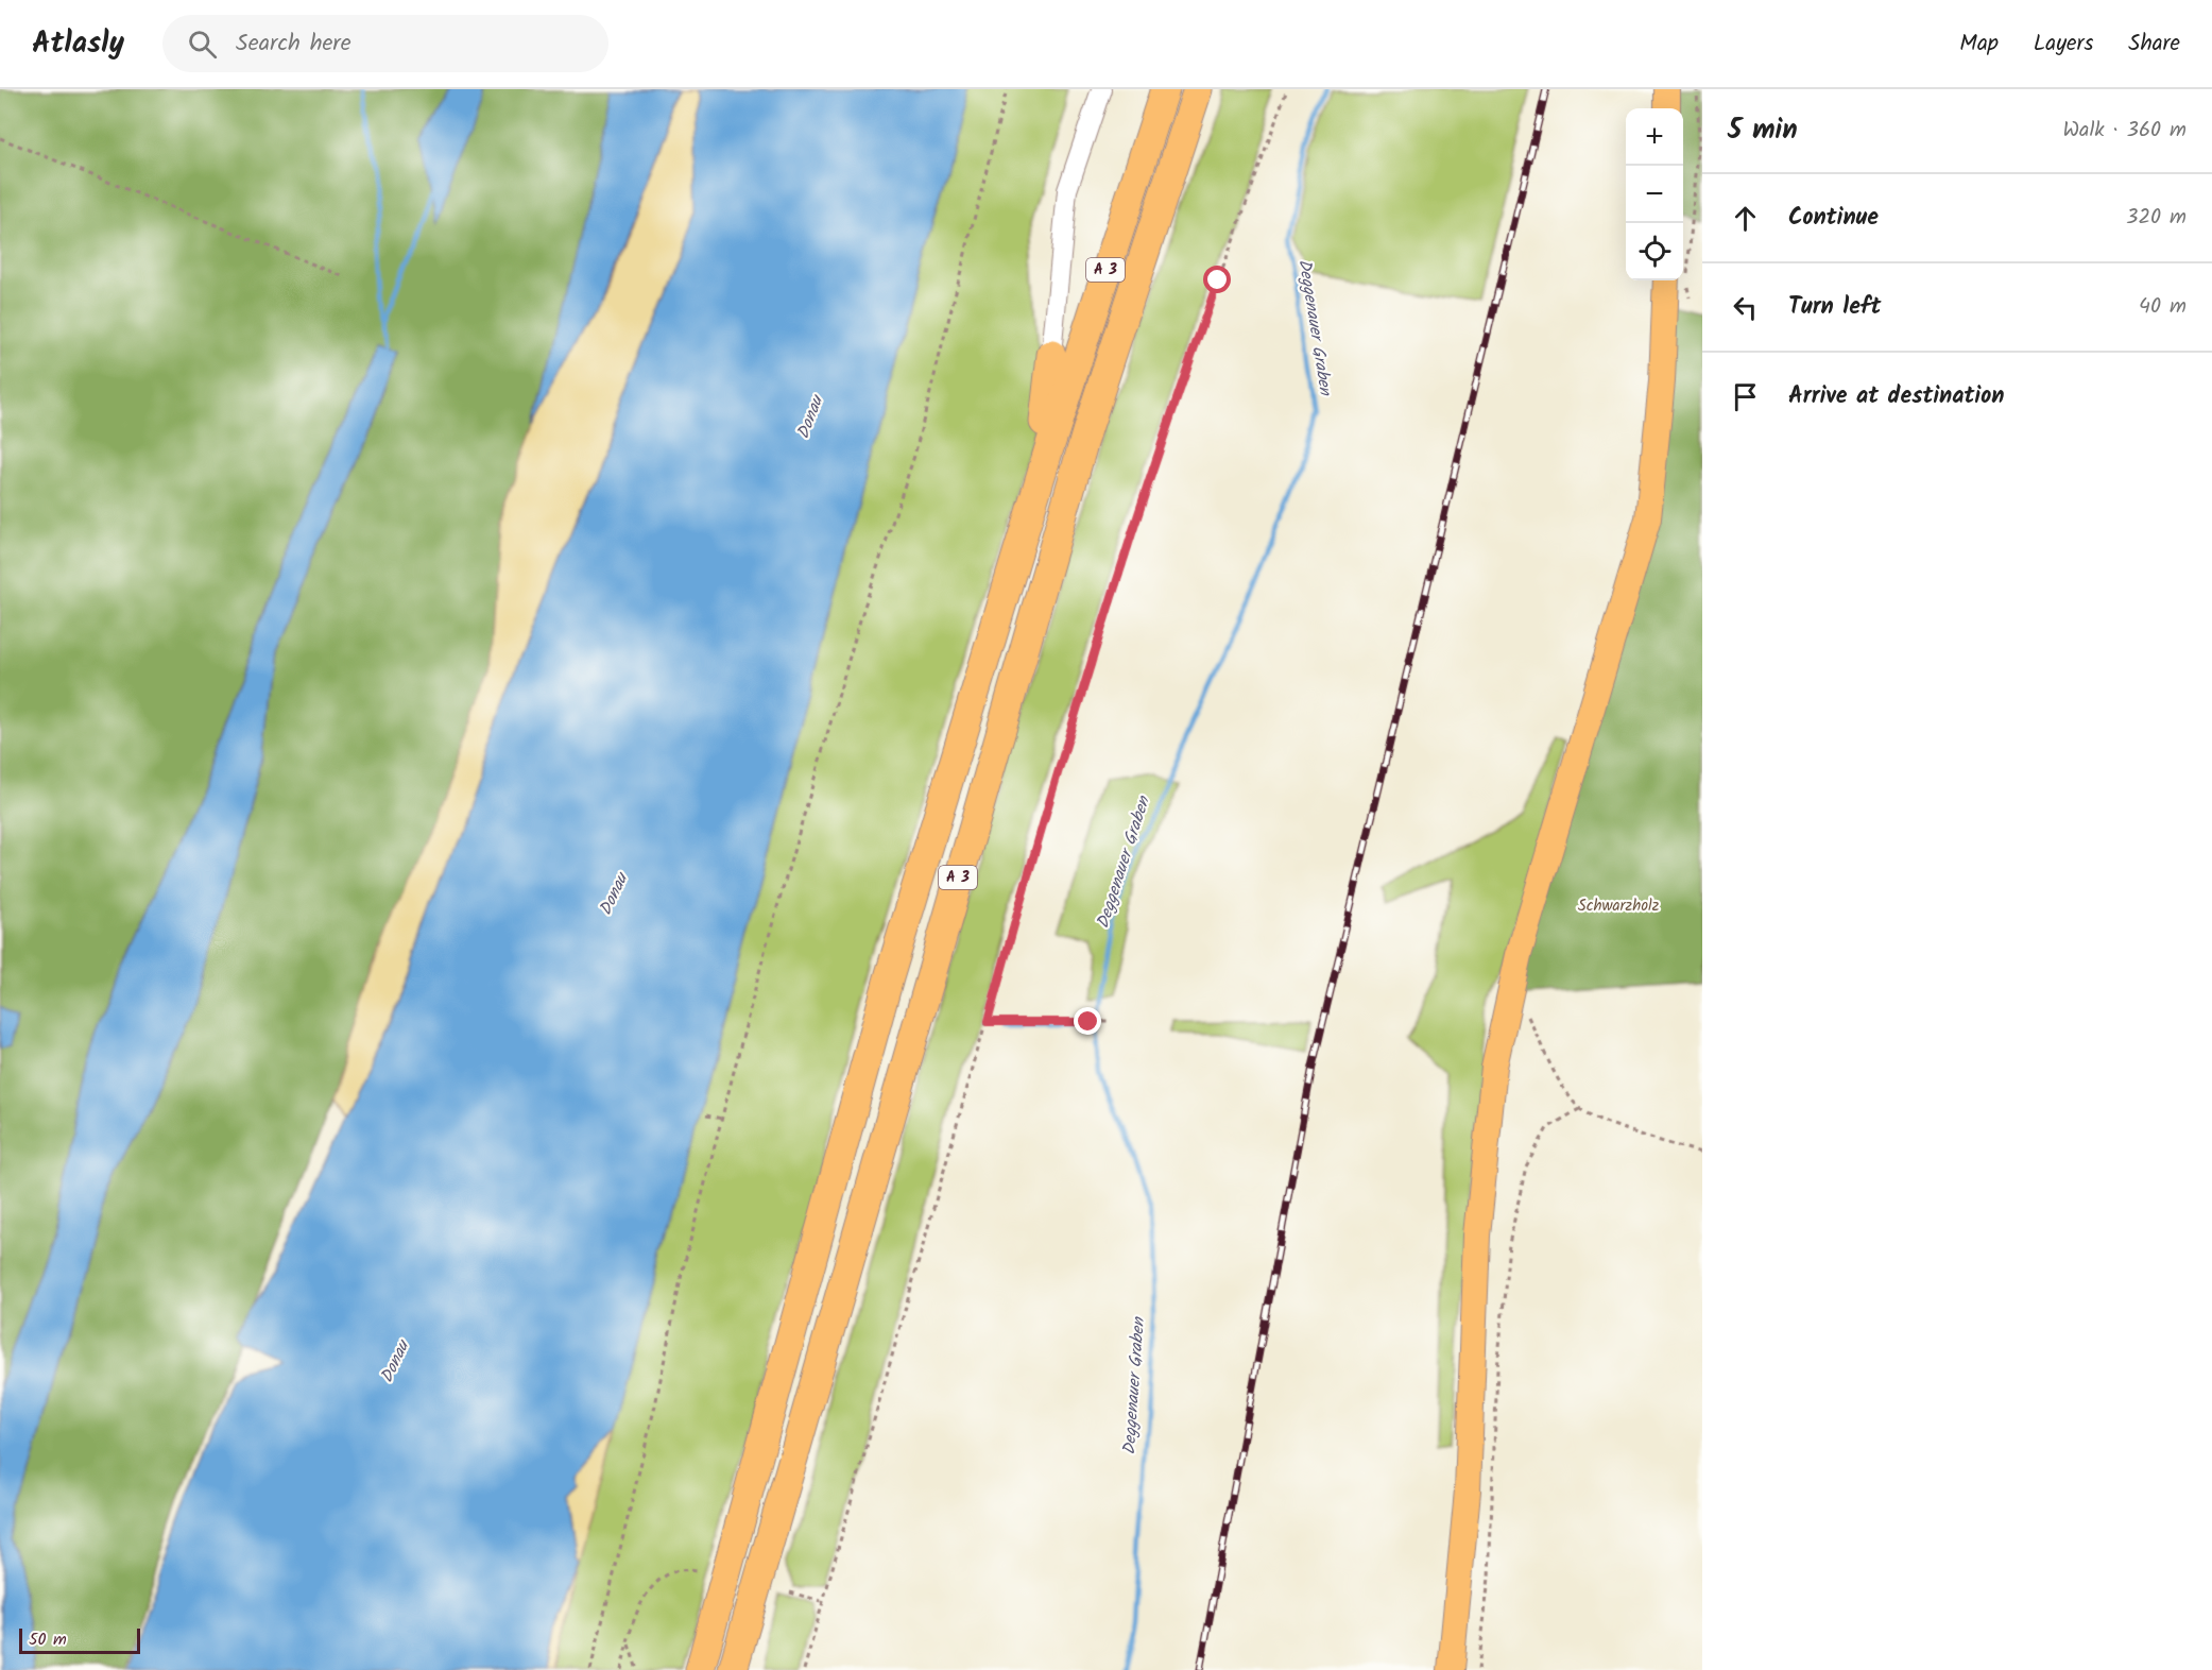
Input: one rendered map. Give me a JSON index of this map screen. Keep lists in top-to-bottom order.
{
  "streets": {
    "highway": ["A 3"]
  },
  "water": ["Deggenauer Graben", "Donau"],
  "parks": ["Schwarzholz"],
  "scale_bar": "50 m",
  "page": {
    "header": "Atlasly",
    "search": "Search here",
    "nav": ["Map", "Layers", "Share"],
    "heading": ["5 min", "Walk · 360 m"],
    "map_buttons": ["+", "−"],
    "list": [
      ["Continue", "320 m"],
      ["Turn left", "40 m"],
      "Arrive at destination"
    ],
    "scale": "50 m"
  }
}
